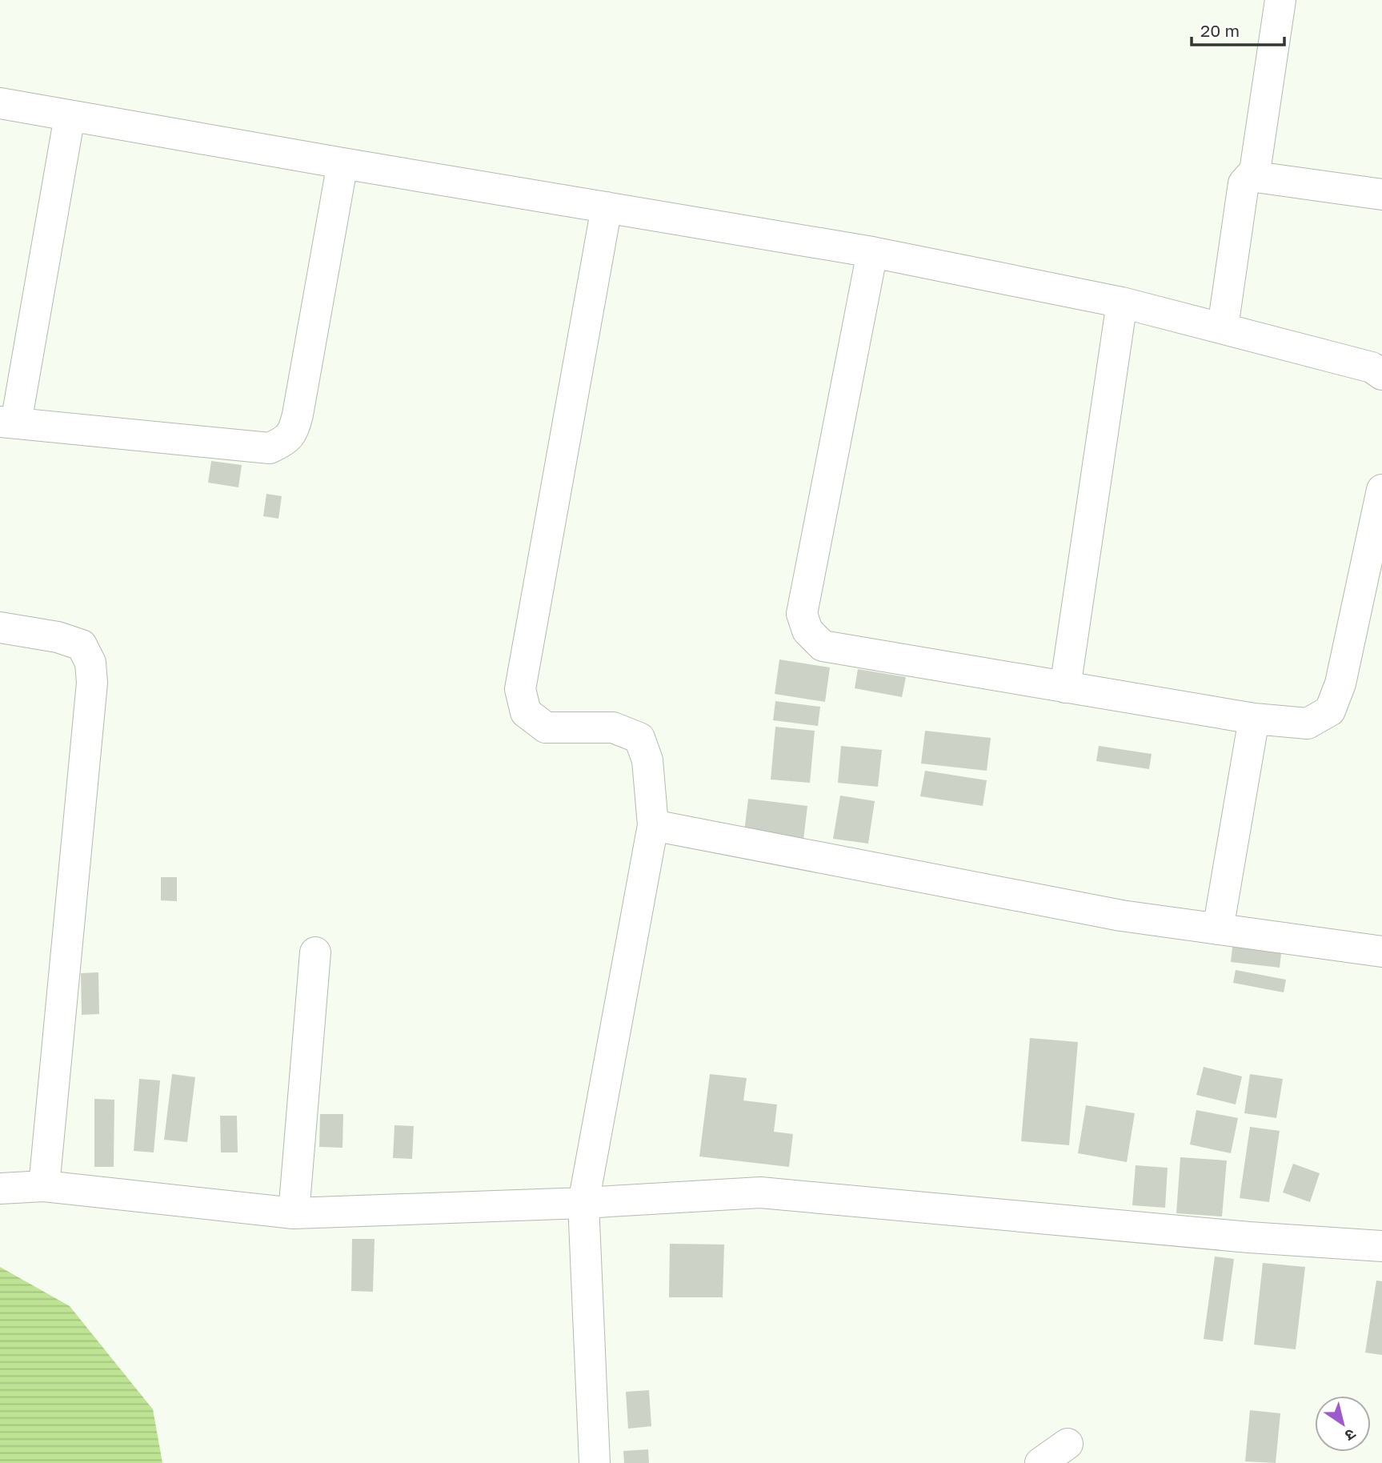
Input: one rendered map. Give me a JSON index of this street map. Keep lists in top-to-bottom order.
{
  "scale_bar": "20 m",
  "north": "bottom right"
}
